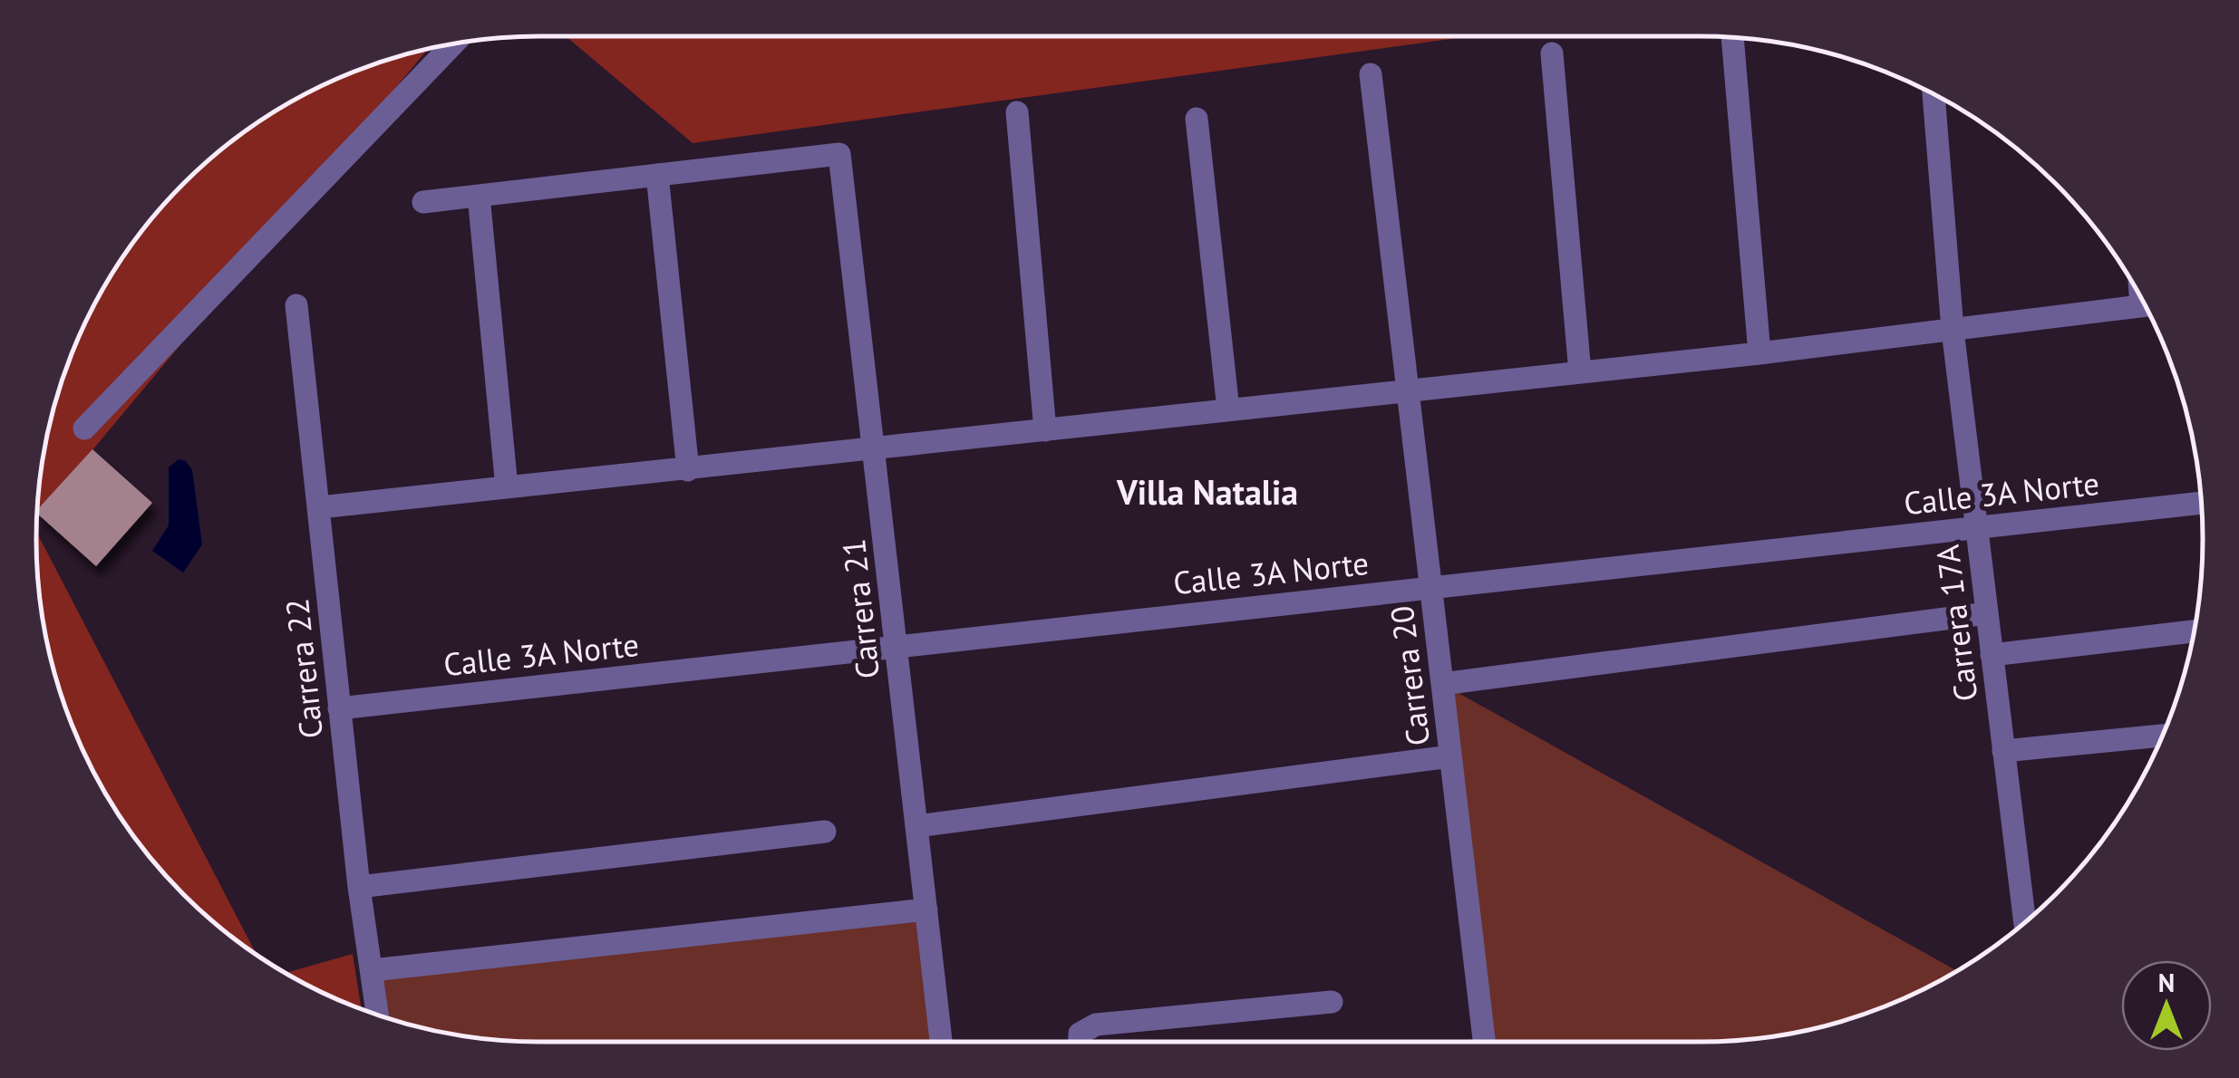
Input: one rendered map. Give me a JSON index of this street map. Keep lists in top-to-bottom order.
{
  "streets": {
    "street": [
      "Calle 3A Norte",
      "Carrera 21",
      "Carrera 17A",
      "Carrera 22",
      "Carrera 20"
    ]
  },
  "crossings": [
    ["Calle 3A Norte", "Carrera 21"],
    ["Calle 3A Norte", "Carrera 17A"],
    ["Calle 3A Norte", "Carrera 22"],
    ["Calle 3A Norte", "Carrera 20"]
  ],
  "districts": ["Villa Natalia"],
  "north": "top"
}
